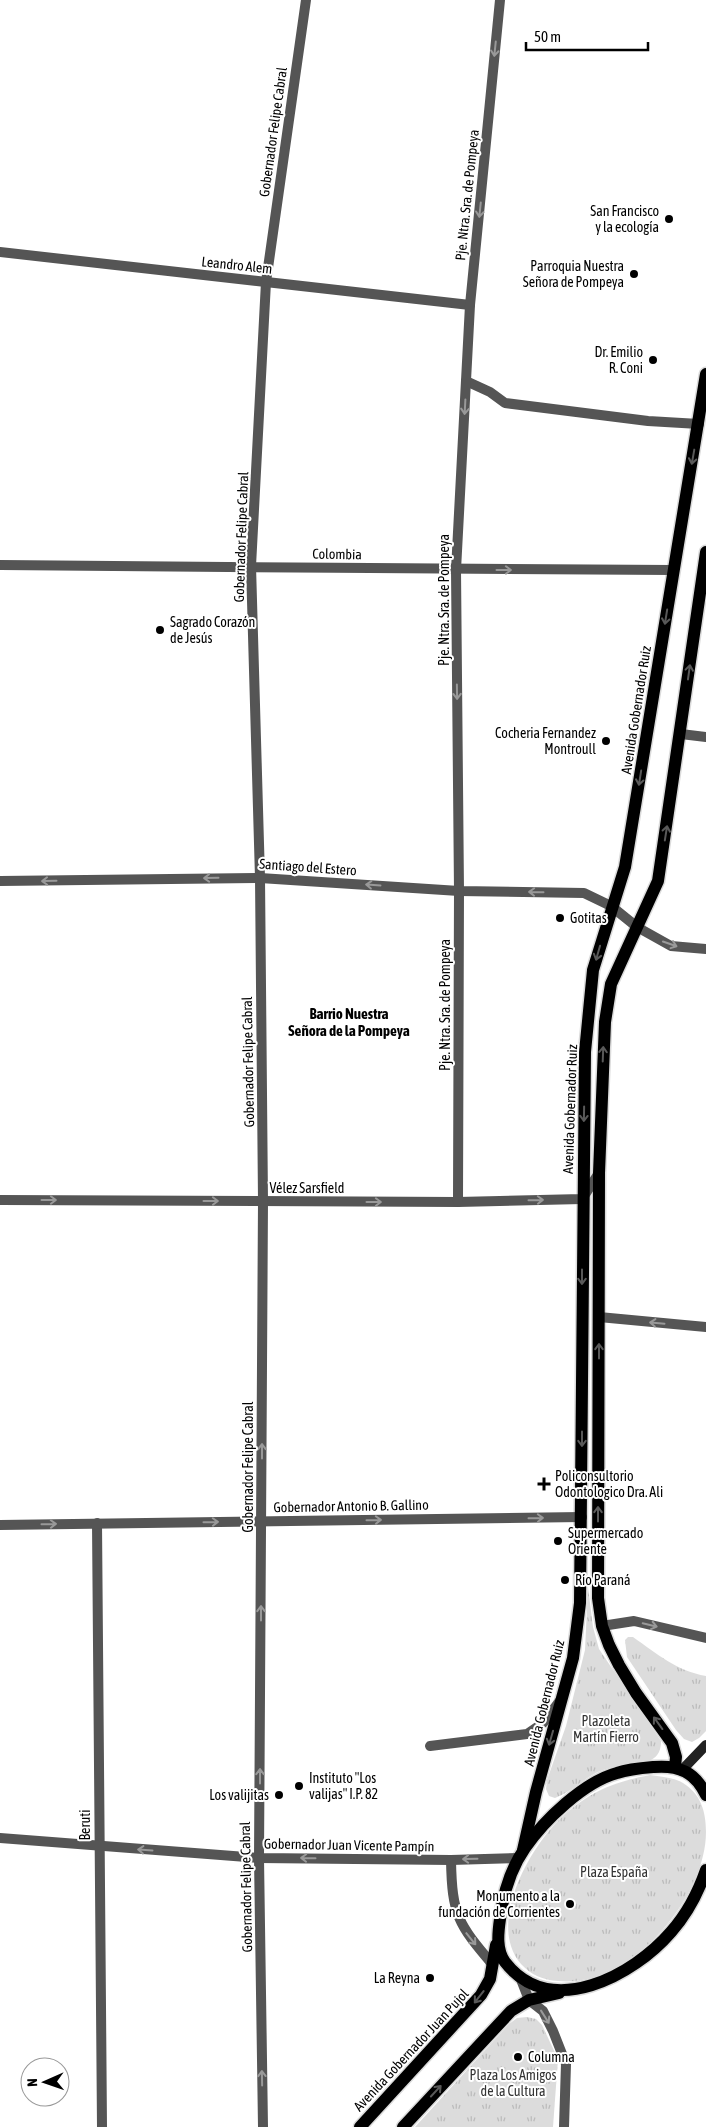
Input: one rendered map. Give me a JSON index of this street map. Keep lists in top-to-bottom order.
{
  "streets": {
    "main road": ["Avenida Gobernador Ruiz", "Avenida Gobernador Juan Pujol"],
    "street": [
      "Gobernador Felipe Cabral",
      "Pje. Ntra. Sra. de Pompeya",
      "Leandro Alem",
      "Colombia",
      "Santiago del Estero",
      "Vélez Sarsfield",
      "Gobernador Antonio B. Gallino",
      "Beruti",
      "Gobernador Juan Vicente Pampín"
    ]
  },
  "crossings": [
    ["Gobernador Felipe Cabral", "Leandro Alem"],
    ["Gobernador Felipe Cabral", "Colombia"],
    ["Gobernador Felipe Cabral", "Santiago del Estero"],
    ["Gobernador Felipe Cabral", "Vélez Sarsfield"],
    ["Gobernador Felipe Cabral", "Gobernador Antonio B. Gallino"],
    ["Gobernador Felipe Cabral", "Gobernador Juan Vicente Pampín"],
    ["Pje. Ntra. Sra. de Pompeya", "Leandro Alem"],
    ["Pje. Ntra. Sra. de Pompeya", "Colombia"],
    ["Pje. Ntra. Sra. de Pompeya", "Santiago del Estero"],
    ["Pje. Ntra. Sra. de Pompeya", "Vélez Sarsfield"],
    ["Colombia", "Avenida Gobernador Ruiz"],
    ["Avenida Gobernador Ruiz", "Santiago del Estero"],
    ["Avenida Gobernador Ruiz", "Vélez Sarsfield"],
    ["Avenida Gobernador Ruiz", "Gobernador Antonio B. Gallino"],
    ["Avenida Gobernador Ruiz", "Gobernador Juan Vicente Pampín"],
    ["Avenida Gobernador Ruiz", "Avenida Gobernador Juan Pujol"],
    ["Gobernador Antonio B. Gallino", "Beruti"],
    ["Beruti", "Gobernador Juan Vicente Pampín"],
    ["Gobernador Juan Vicente Pampín", "Avenida Gobernador Juan Pujol"]
  ],
  "one_way": [
    "Gobernador Felipe Cabral",
    "Pje. Ntra. Sra. de Pompeya",
    "Vélez Sarsfield",
    "Gobernador Antonio B. Gallino",
    "Gobernador Juan Vicente Pampín"
  ],
  "districts": ["Barrio Nuestra Señora de la Pompeya"],
  "parks": ["Plazoleta Martín Fierro", "Plaza España", "Plaza Los Amigos de la Cultura"],
  "places": {
    "other": [
      "San Francisco y la ecología",
      "Parroquia Nuestra Señora de Pompeya",
      "Dr. Emilio R. Coni",
      "Sagrado Corazón de Jesús",
      "Cocheria Fernandez Montroull",
      "Gotitas",
      "Supermercado Oriente",
      "Río Paraná",
      "Instituto \"Los valijas\" I.P. 82",
      "Los valijitas",
      "Monumento a la fundación de Corrientes",
      "La Reyna",
      "Columna"
    ],
    "health": ["Policonsultorio Odontologico Dra. Ali"]
  },
  "scale_bar": "50 m",
  "north": "left"
}
